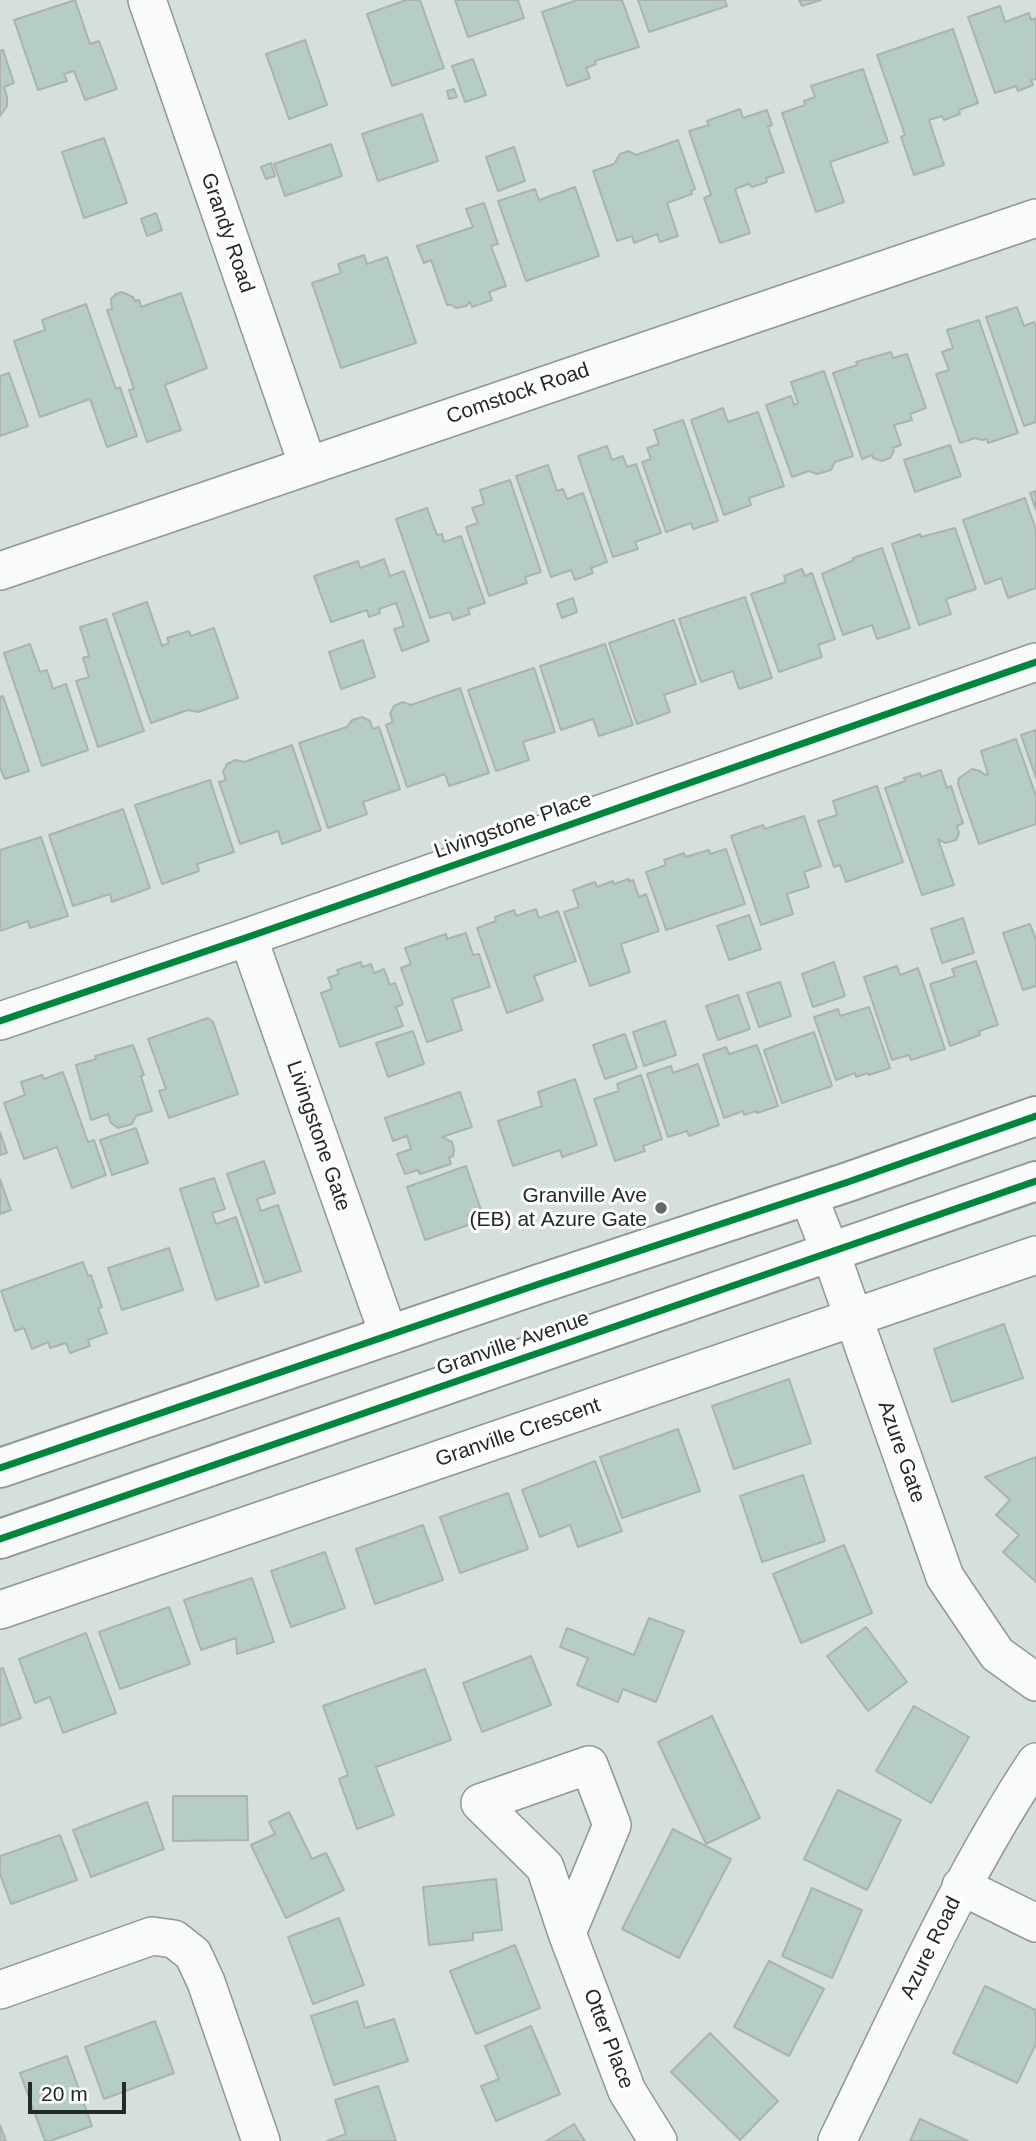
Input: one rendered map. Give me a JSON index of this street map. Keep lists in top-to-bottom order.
{
  "streets": {
    "main road": ["Granville Avenue"],
    "street": [
      "Grandy Road",
      "Comstock Road",
      "Livingstone Place",
      "Livingstone Gate",
      "Granville Crescent",
      "Azure Gate",
      "Azure Road",
      "Otter Place"
    ]
  },
  "crossings": [
    ["Grandy Road", "Comstock Road"],
    ["Livingstone Place", "Livingstone Gate"],
    ["Granville Avenue", "Azure Gate"],
    ["Granville Crescent", "Azure Gate"]
  ],
  "places": ["Granville Ave (EB) at Azure Gate"],
  "scale_bar": "20 m"
}
